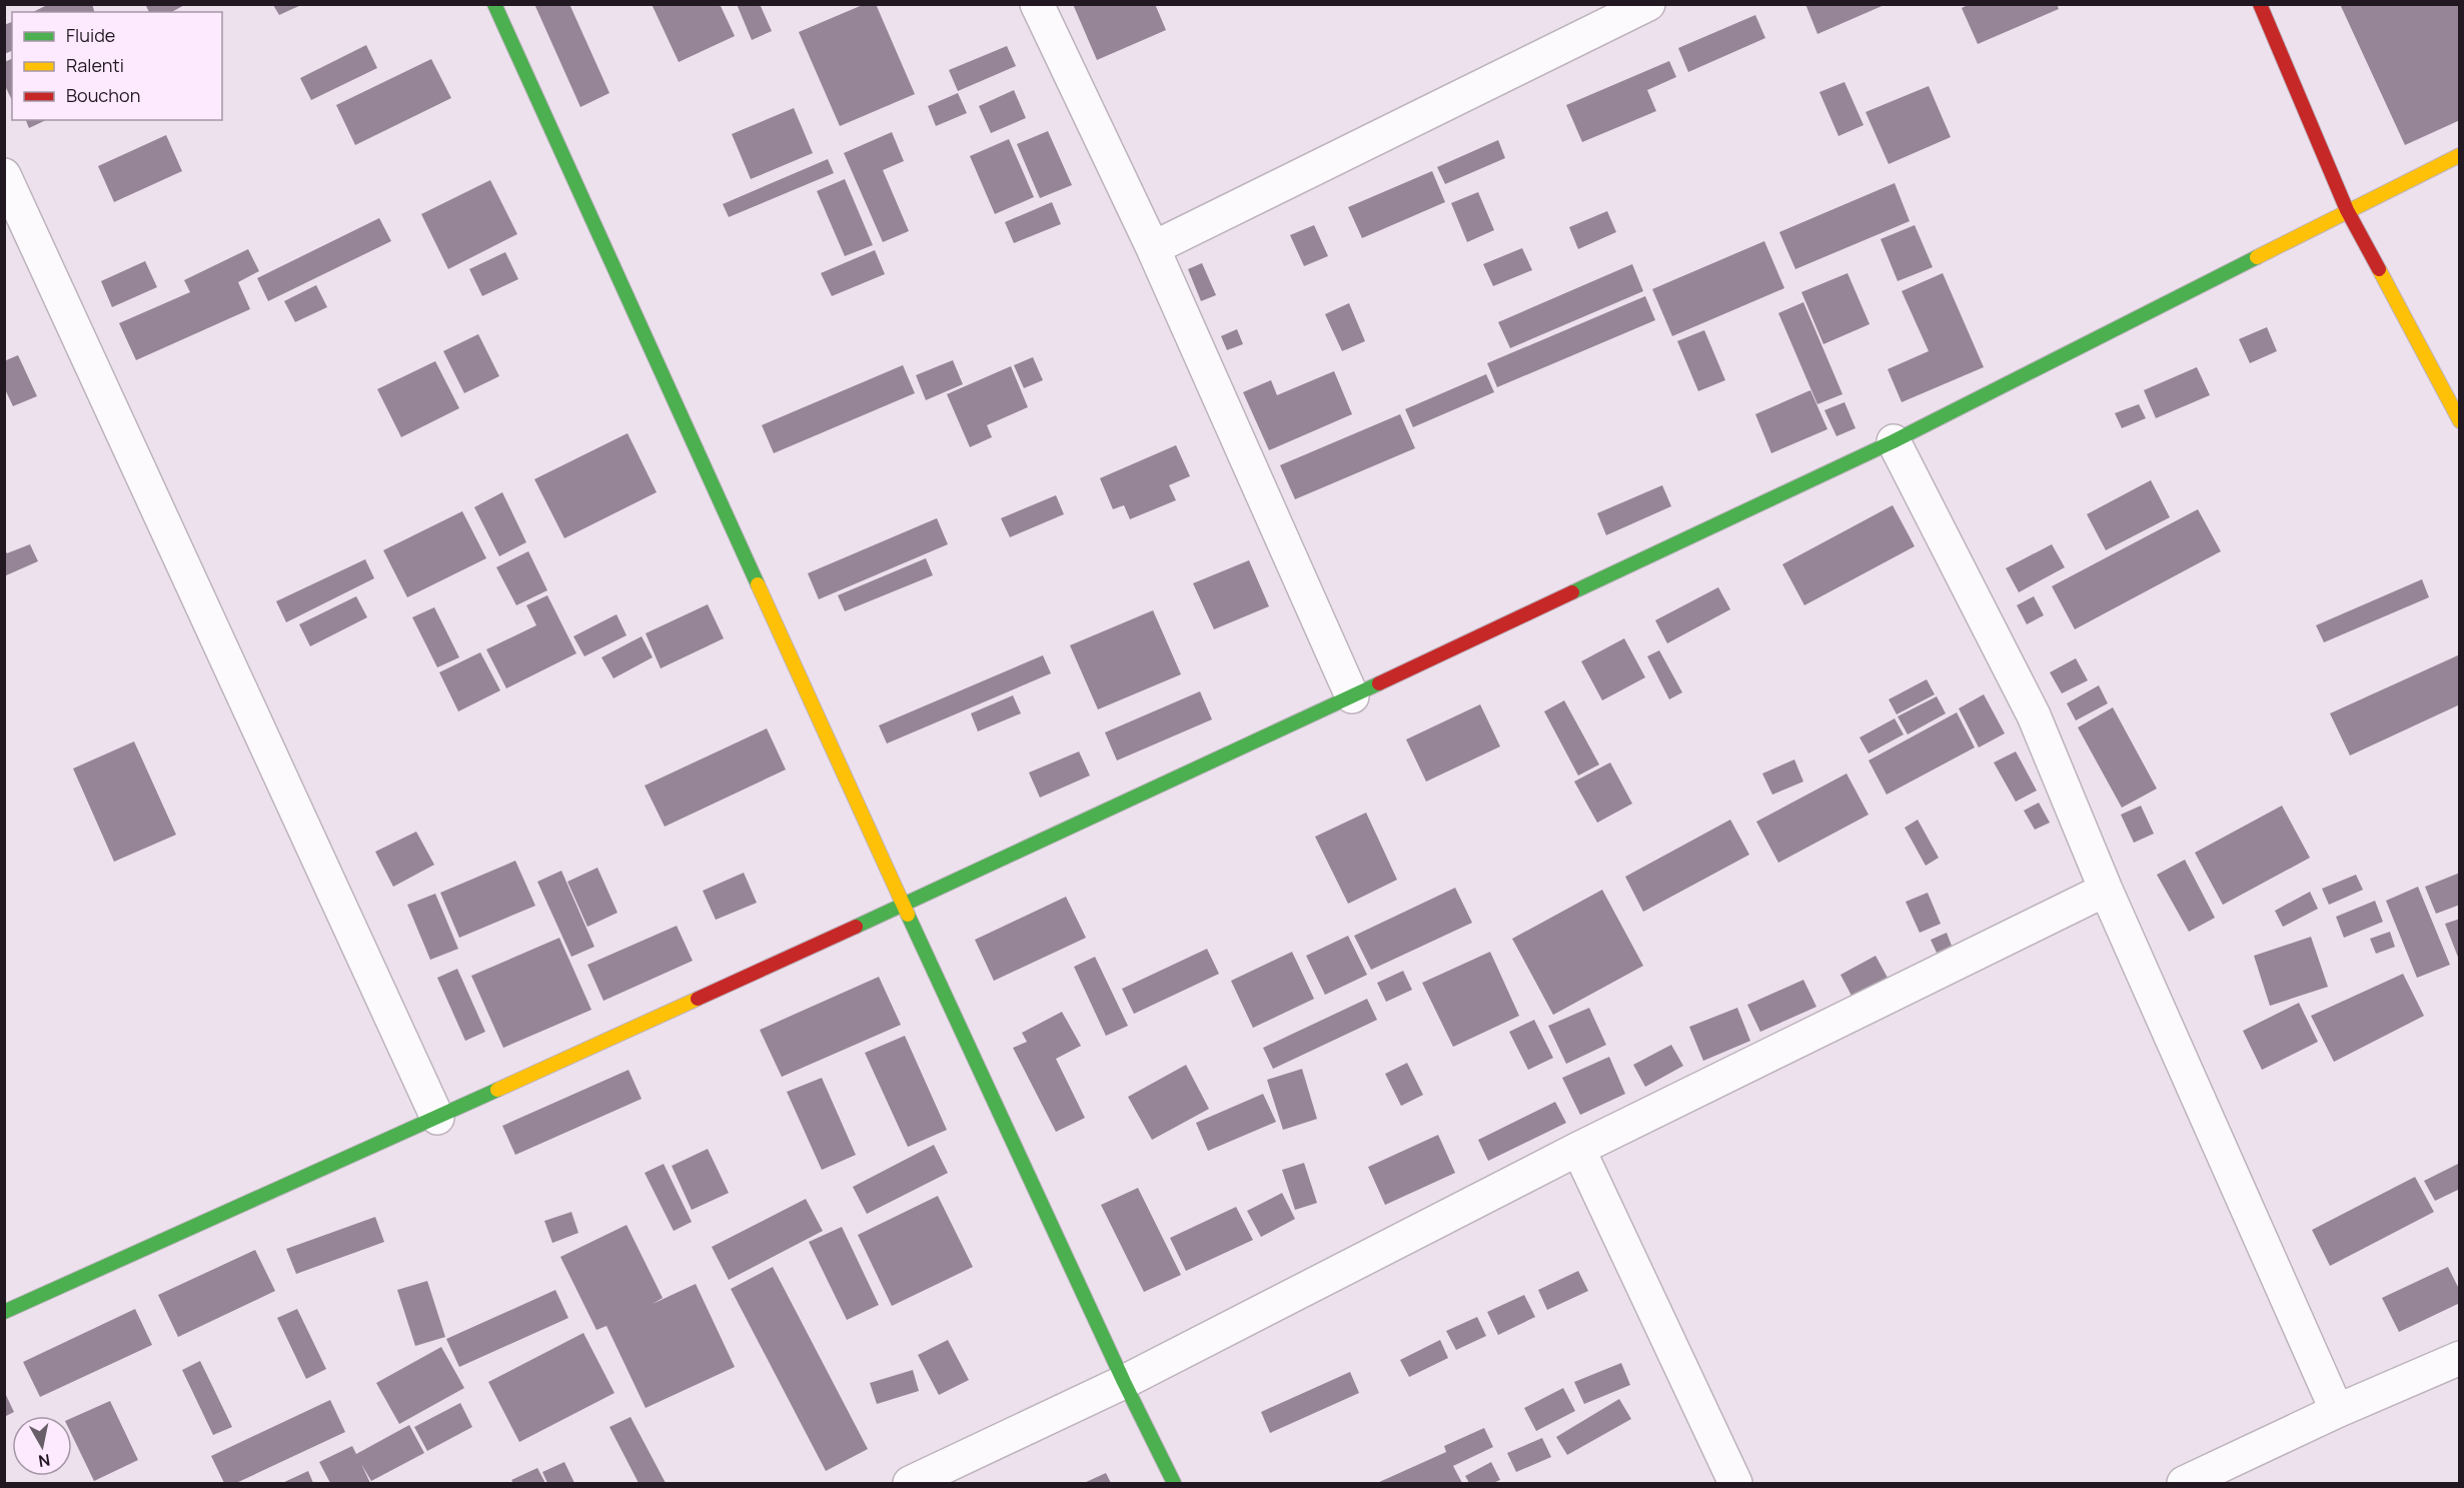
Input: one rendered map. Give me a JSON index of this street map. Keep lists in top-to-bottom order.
{
  "legend": ["Fluide", "Ralenti", "Bouchon"],
  "north": "bottom"
}
